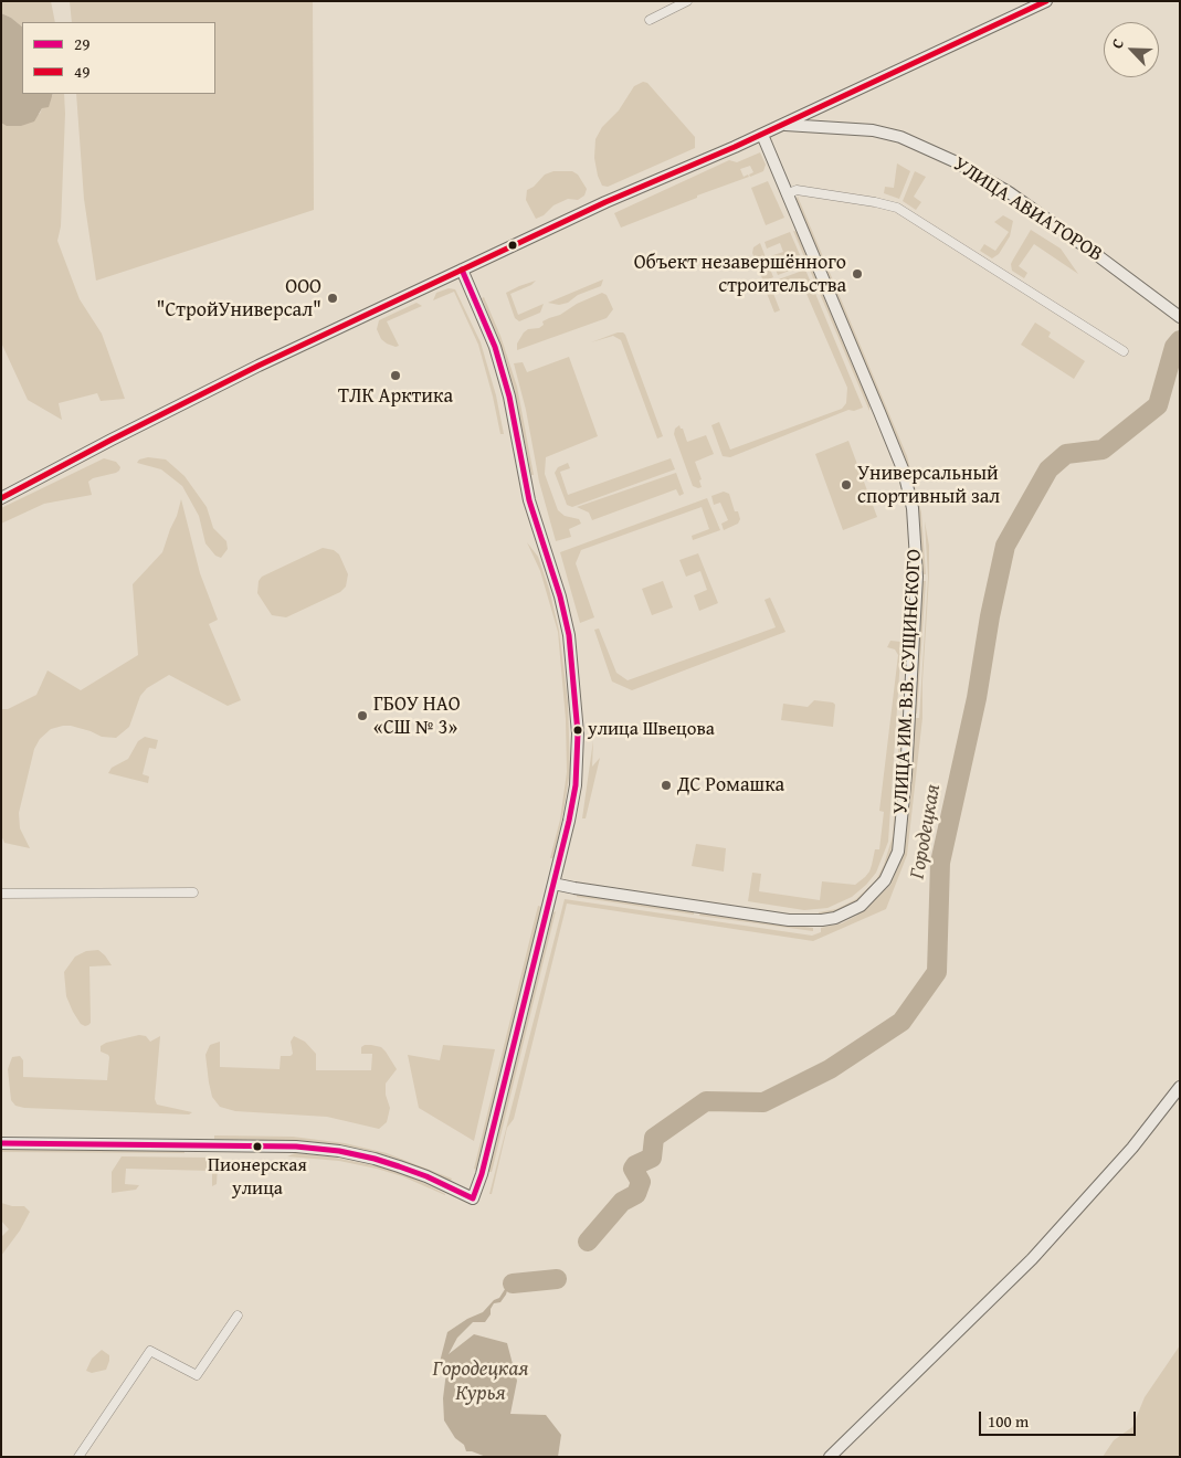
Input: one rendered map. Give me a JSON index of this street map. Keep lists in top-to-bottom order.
{
  "streets": {
    "street": ["УЛИЦА АВИАТОРОВ", "УЛИЦА ИМ. В.В. СУЩИНСКОГО"]
  },
  "crossings": [
    ["УЛИЦА АВИАТОРОВ", "УЛИЦА ИМ. В.В. СУЩИНСКОГО"]
  ],
  "water": ["Городецкая", "Городецкая Курья"],
  "places": [
    "Объект незавершённого строительства",
    "ООО \"СтройУниверсал\"",
    "ТЛК Арктика",
    "Универсальный спортивный зал",
    "ГБОУ НАО «СШ № 3»",
    "улица Швецова",
    "ДС Ромашка",
    "Пионерская улица"
  ],
  "lines": ["transit line 49", "transit line 29"],
  "legend": ["29", "49"],
  "scale_bar": "100 m",
  "north": "top left"
}
